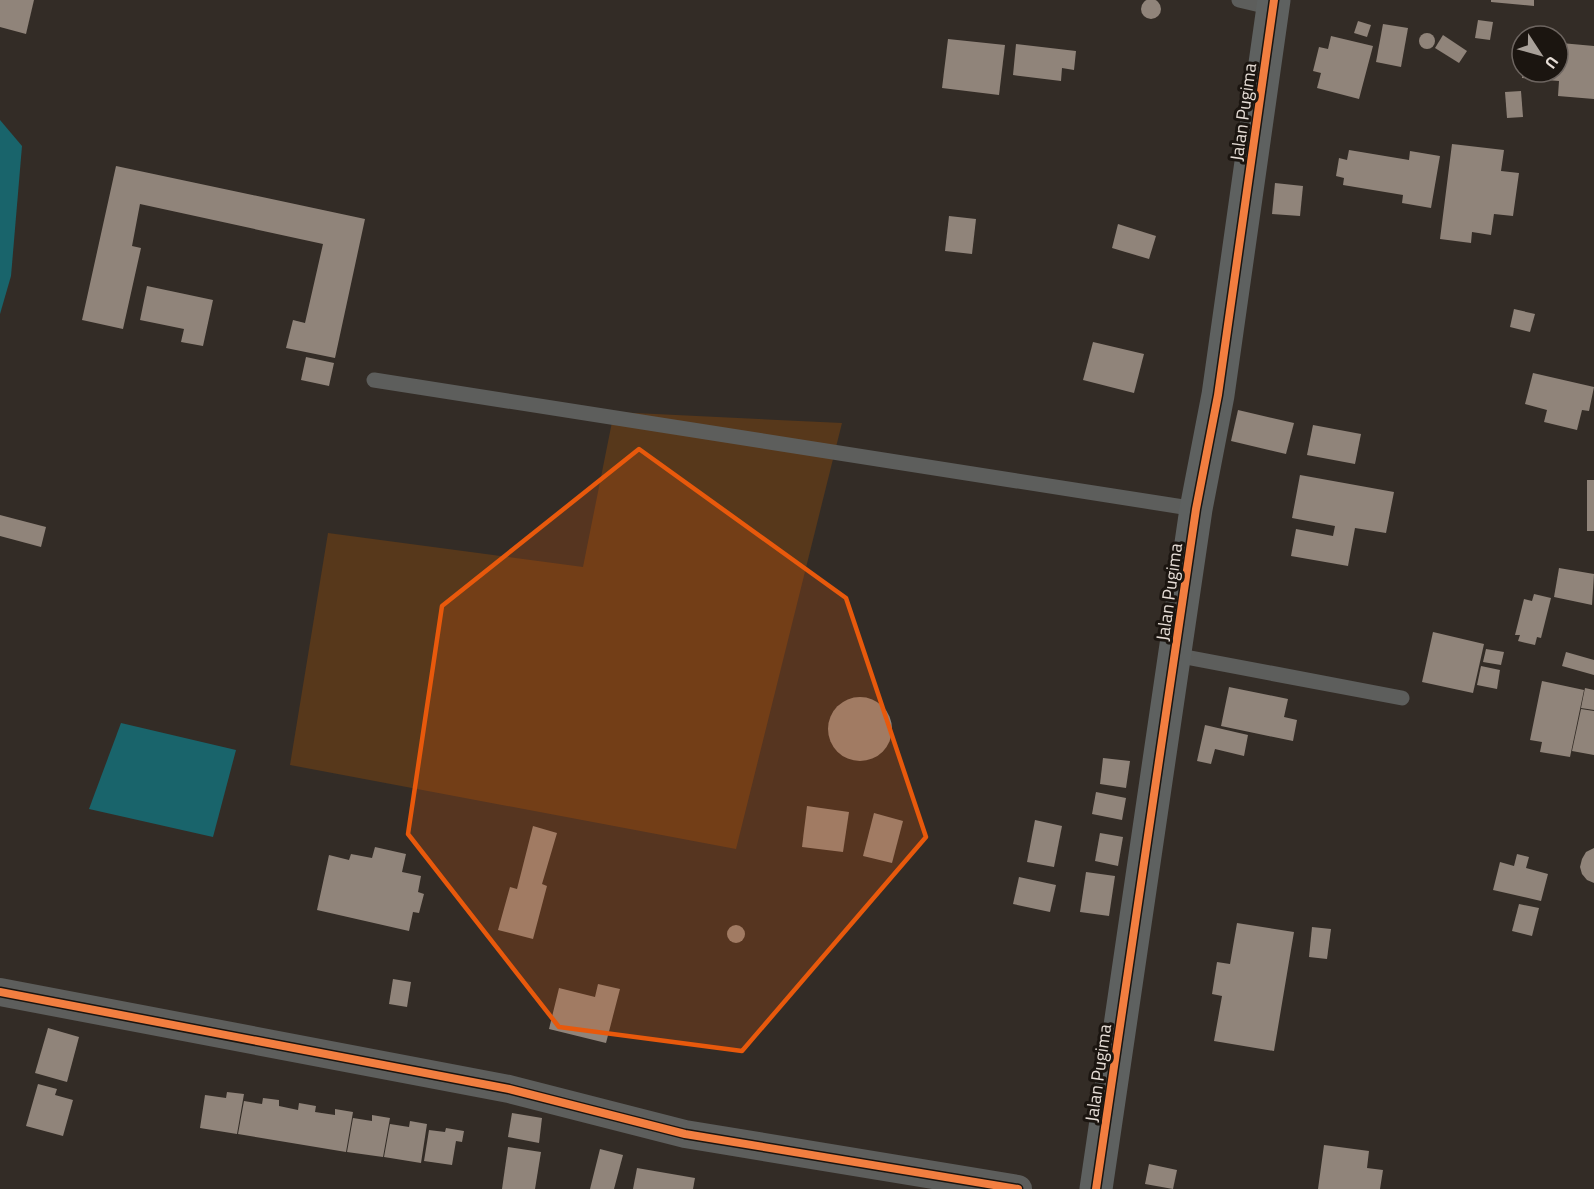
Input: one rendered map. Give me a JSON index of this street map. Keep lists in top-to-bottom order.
{
  "streets": {
    "street": ["Jalan Pugima"]
  },
  "north": "bottom right"
}
